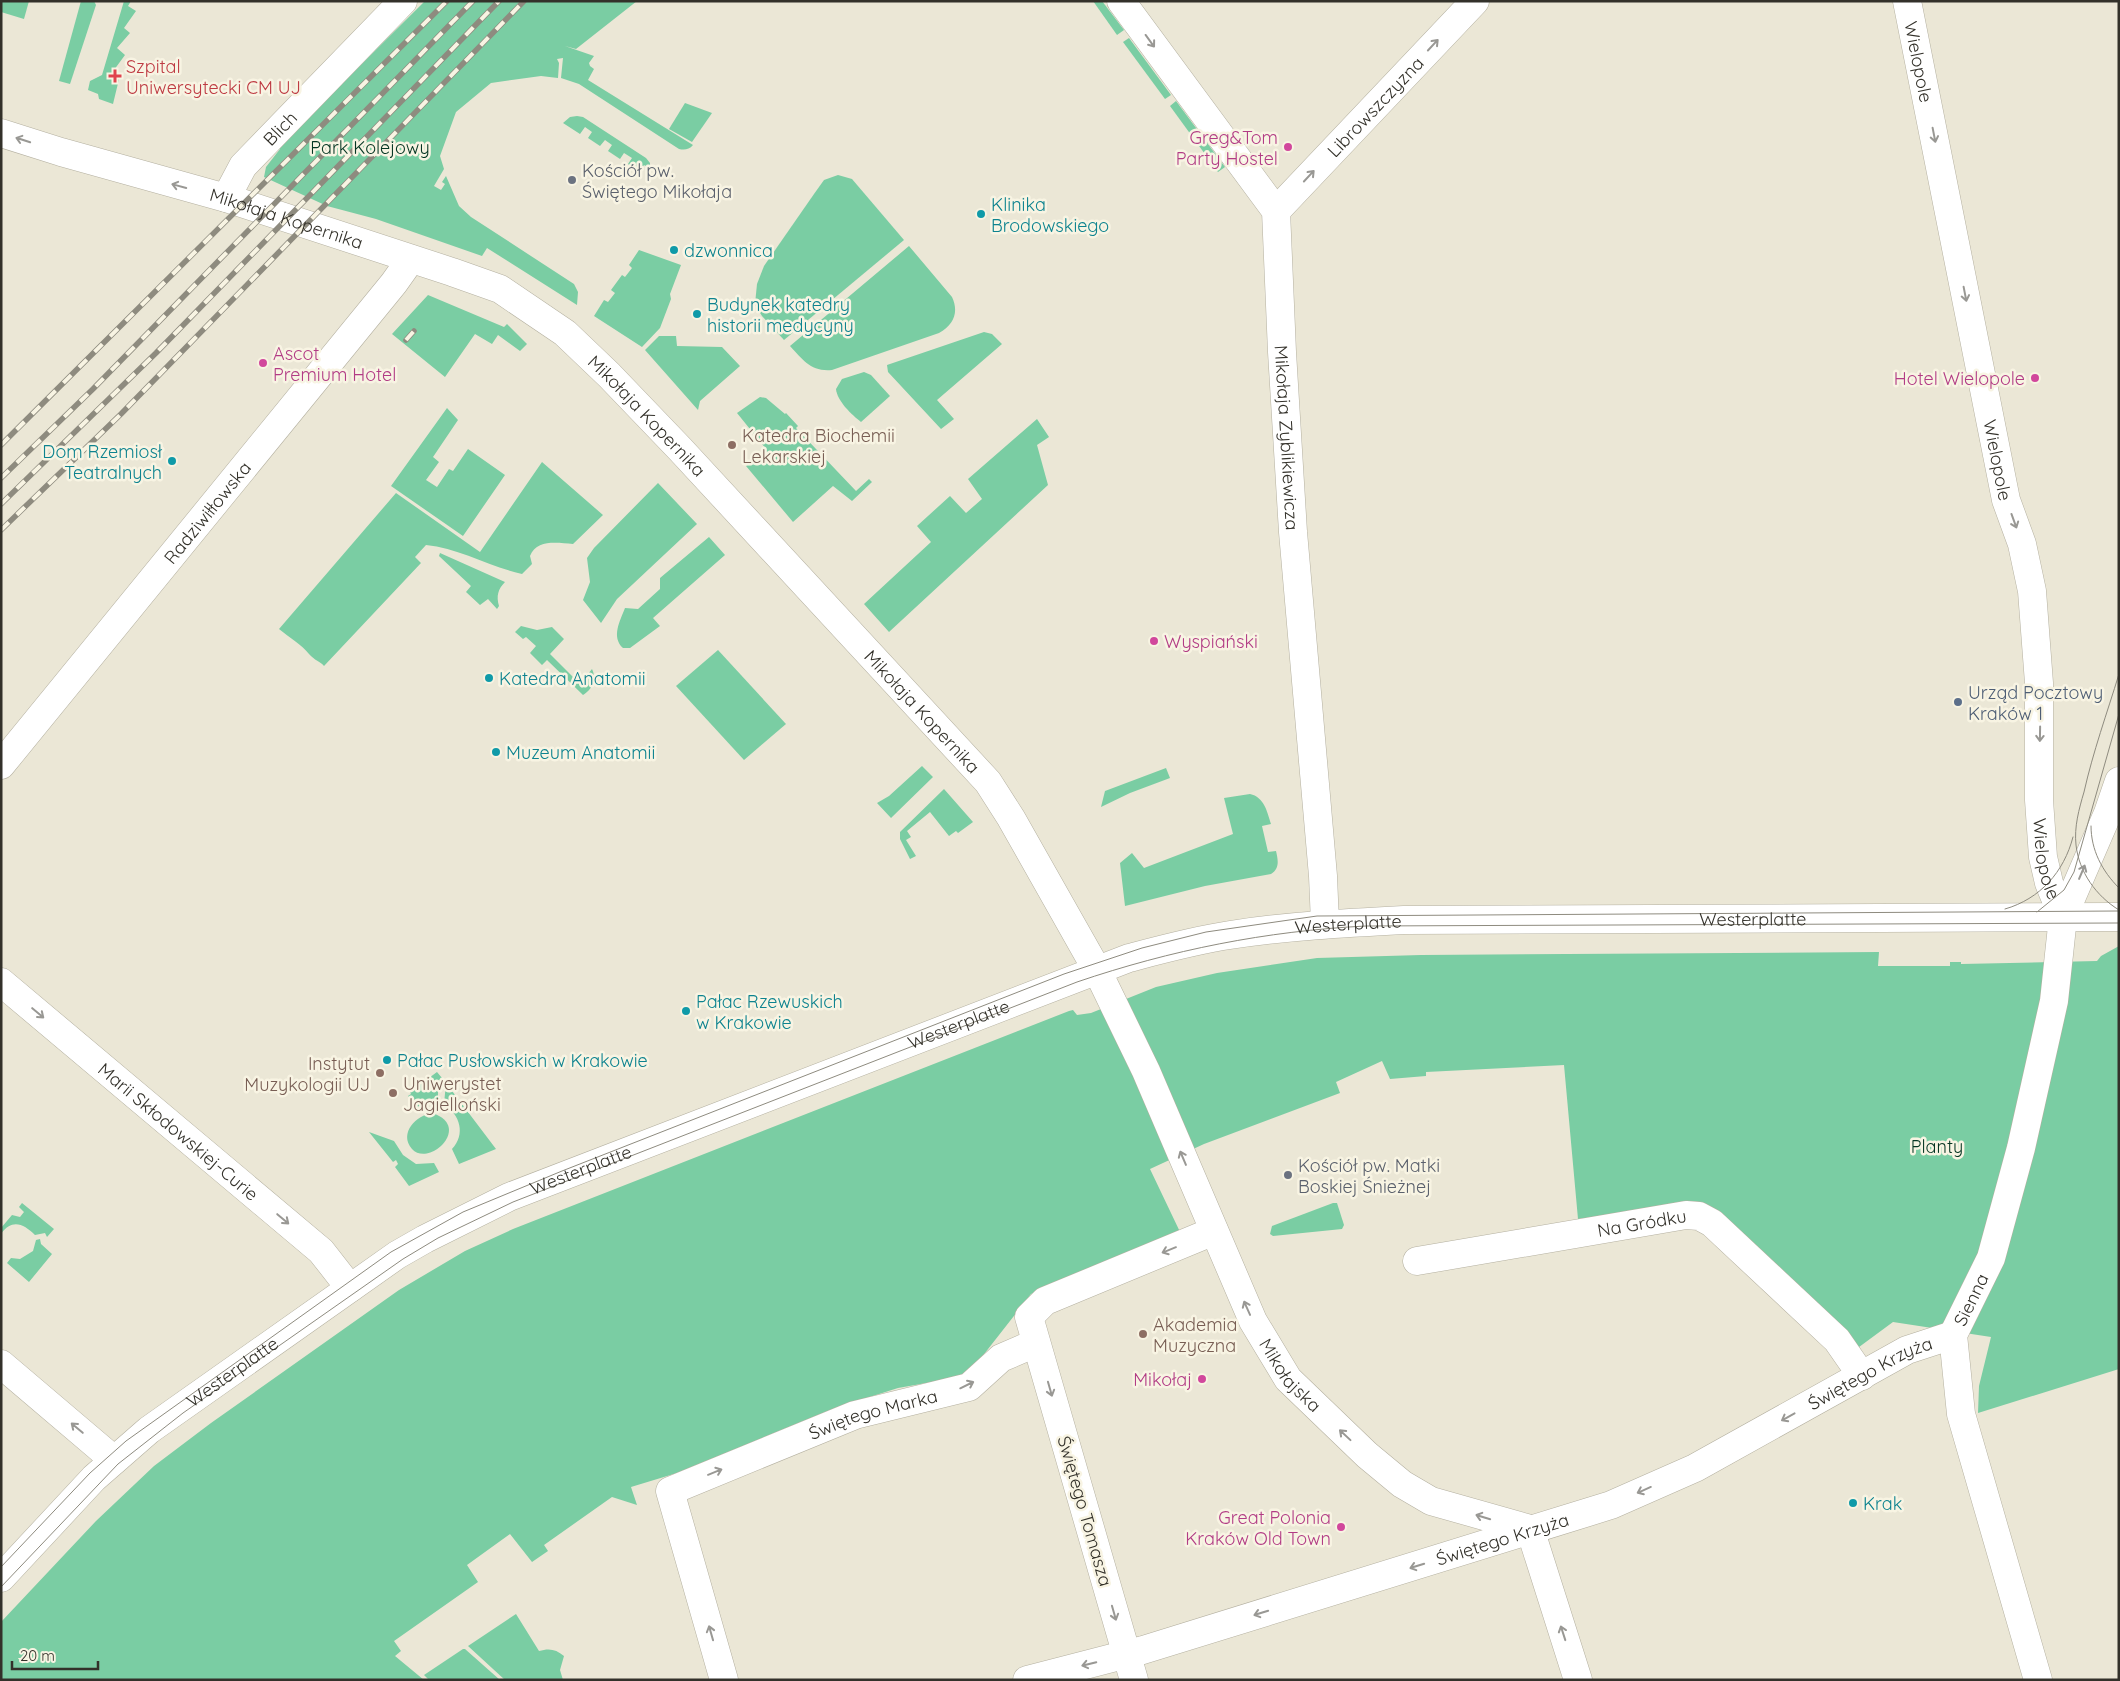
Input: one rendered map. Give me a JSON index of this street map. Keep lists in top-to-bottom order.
{
  "streets": {
    "street": [
      "Wielopole",
      "Librowszczyzna",
      "Blich",
      "Mikołaja Kopernika",
      "Mikołaja Zyblikiewicza",
      "Radziwiłłowska",
      "Westerplatte",
      "Marii Skłodowskiej-Curie",
      "Na Gródku",
      "Sienna",
      "Mikołajska",
      "Świętego Krzyża",
      "Świętego Marka",
      "Świętego Tomasza"
    ]
  },
  "crossings": [
    ["Wielopole", "Westerplatte"],
    ["Wielopole", "Sienna"],
    ["Librowszczyzna", "Mikołaja Zyblikiewicza"],
    ["Blich", "Mikołaja Kopernika"],
    ["Mikołaja Kopernika", "Radziwiłłowska"],
    ["Mikołaja Kopernika", "Westerplatte"],
    ["Mikołaja Kopernika", "Mikołajska"],
    ["Mikołaja Zyblikiewicza", "Westerplatte"],
    ["Westerplatte", "Marii Skłodowskiej-Curie"],
    ["Westerplatte", "Sienna"],
    ["Westerplatte", "Mikołajska"],
    ["Na Gródku", "Świętego Krzyża"],
    ["Sienna", "Świętego Krzyża"],
    ["Mikołajska", "Świętego Krzyża"],
    ["Świętego Krzyża", "Świętego Tomasza"],
    ["Świętego Marka", "Świętego Tomasza"]
  ],
  "one_way": [
    "Wielopole",
    "Librowszczyzna",
    "Marii Skłodowskiej-Curie",
    "Mikołajska",
    "Świętego Krzyża",
    "Świętego Tomasza"
  ],
  "parks": ["Park Kolejowy", "Planty"],
  "places": {
    "health": ["Szpital Uniwersytecki CM UJ"],
    "other": [
      "Greg&Tom Party Hostel",
      "Kościół pw. Świętego Mikołaja",
      "Klinika Brodowskiego",
      "dzwonnica",
      "Budynek katedry historii medycyny",
      "Ascot Premium Hotel",
      "Hotel Wielopole",
      "Katedra Biochemii Lekarskiej",
      "Dom Rzemiosł Teatralnych",
      "Wyspiański",
      "Katedra Anatomii",
      "Urząd Pocztowy Kraków 1",
      "Muzeum Anatomii",
      "Pałac Rzewuskich w Krakowie",
      "Pałac Pusłowskich w Krakowie",
      "Instytut Muzykologii UJ",
      "Uniwerystet Jagielloński",
      "Kościół pw. Matki Boskiej Śnieżnej",
      "Akademia Muzyczna",
      "Mikołaj",
      "Krak",
      "Great Polonia Kraków Old Town"
    ]
  },
  "scale_bar": "20 m"
}
